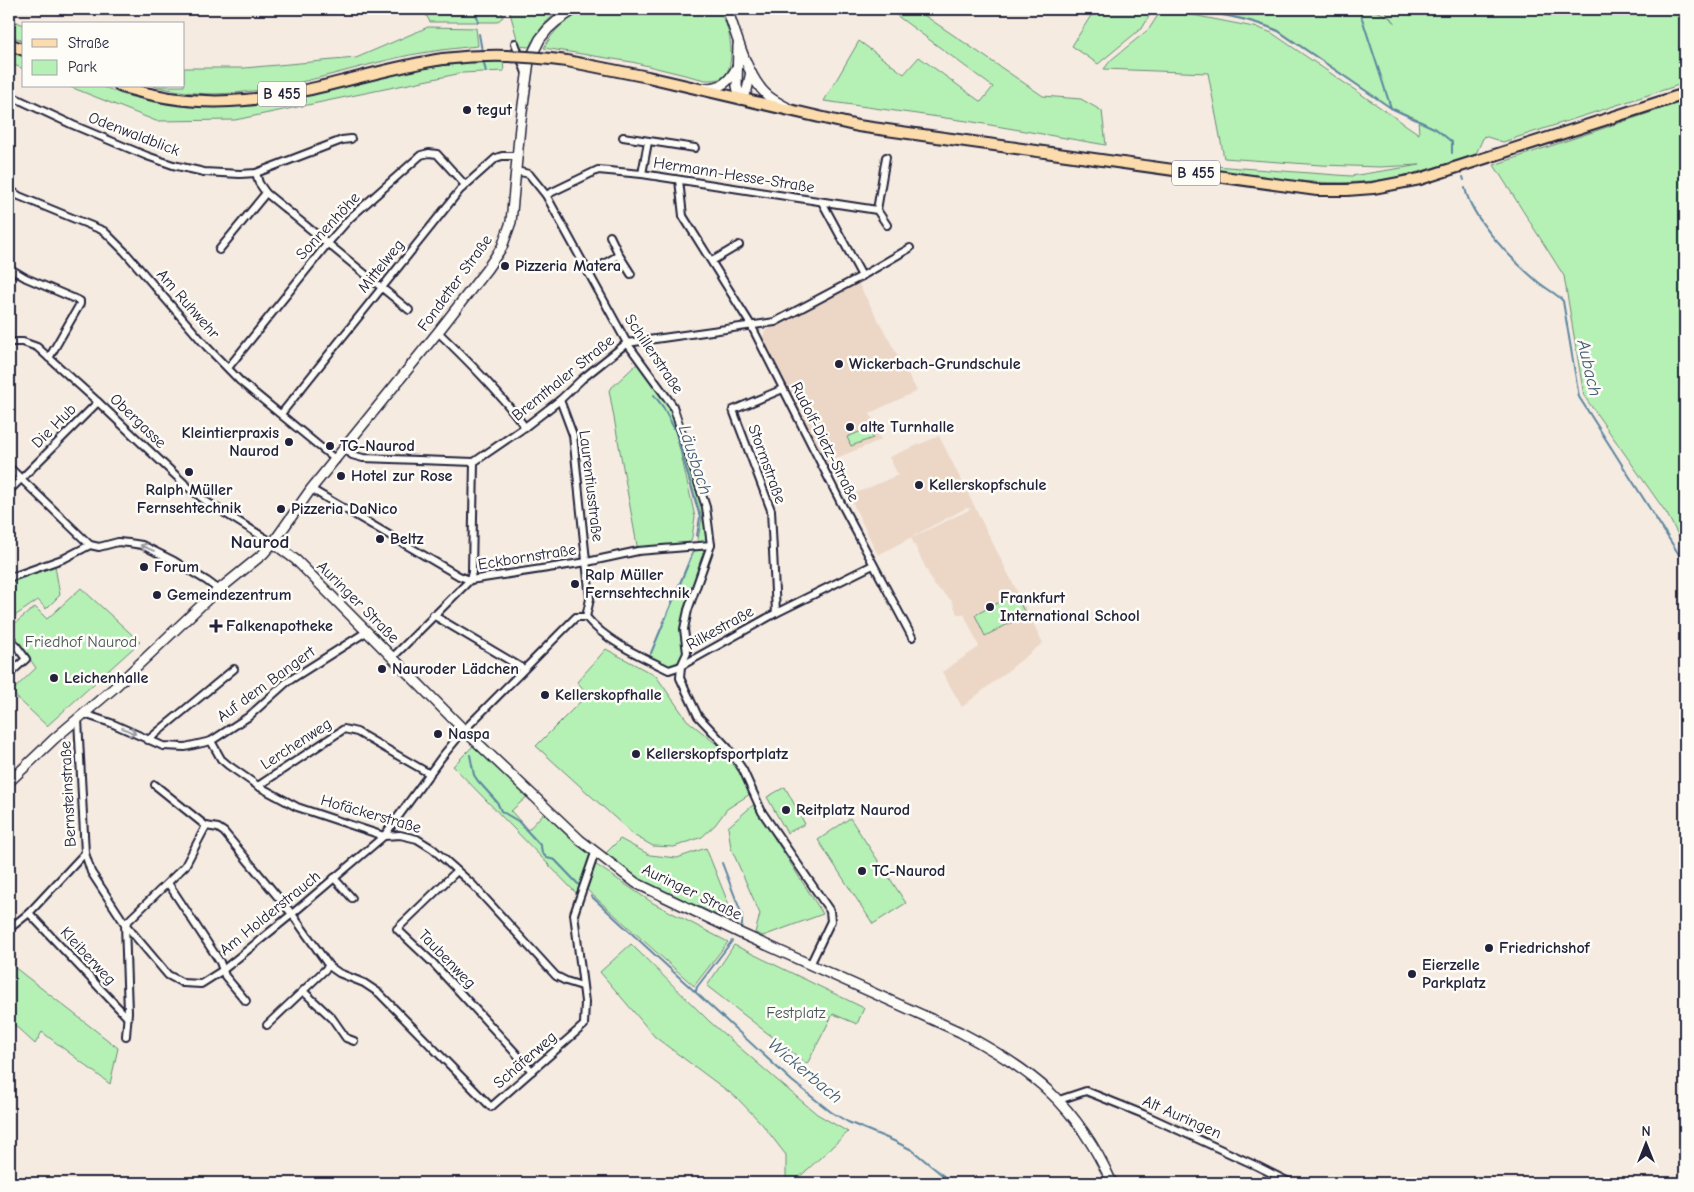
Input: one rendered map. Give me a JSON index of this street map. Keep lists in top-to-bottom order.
{
  "streets": {
    "main road": ["B 455"],
    "street": [
      "Odenwaldblick",
      "Hermann-Hesse-Straße",
      "Sonnenhöhe",
      "Mittelweg",
      "Fondetter Straße",
      "Am Ruhwehr",
      "Schillerstraße",
      "Bremthaler Straße",
      "Obergasse",
      "Die Hub",
      "Rudolf-Dietz-Straße",
      "Stormstraße",
      "Laurentiusstraße",
      "Eckbornstraße",
      "Auringer Straße",
      "Rilkestraße",
      "Auf dem Bangert",
      "Lerchenweg",
      "Bernsteinstraße",
      "Hofäckerstraße",
      "Am Holderstrauch",
      "Kleiberweg",
      "Taubenweg",
      "Schäferweg",
      "Alt Auringen"
    ]
  },
  "crossings": [
    ["Hermann-Hesse-Straße", "Schillerstraße"],
    ["Hermann-Hesse-Straße", "Bremthaler Straße"],
    ["Hermann-Hesse-Straße", "Rudolf-Dietz-Straße"],
    ["Sonnenhöhe", "Mittelweg"],
    ["Sonnenhöhe", "Am Ruhwehr"],
    ["Mittelweg", "Fondetter Straße"],
    ["Mittelweg", "Am Ruhwehr"],
    ["Fondetter Straße", "Am Ruhwehr"],
    ["Fondetter Straße", "Schillerstraße"],
    ["Fondetter Straße", "Obergasse"],
    ["Fondetter Straße", "Eckbornstraße"],
    ["Fondetter Straße", "Auringer Straße"],
    ["Fondetter Straße", "Auf dem Bangert"],
    ["Fondetter Straße", "Bernsteinstraße"],
    ["Schillerstraße", "Bremthaler Straße"],
    ["Schillerstraße", "Eckbornstraße"],
    ["Schillerstraße", "Auringer Straße"],
    ["Schillerstraße", "Rilkestraße"],
    ["Bremthaler Straße", "Rudolf-Dietz-Straße"],
    ["Bremthaler Straße", "Laurentiusstraße"],
    ["Obergasse", "Die Hub"],
    ["Obergasse", "Auringer Straße"],
    ["Rudolf-Dietz-Straße", "Stormstraße"],
    ["Rudolf-Dietz-Straße", "Rilkestraße"],
    ["Stormstraße", "Rilkestraße"],
    ["Laurentiusstraße", "Eckbornstraße"],
    ["Laurentiusstraße", "Rilkestraße"],
    ["Auringer Straße", "Auf dem Bangert"],
    ["Auringer Straße", "Am Holderstrauch"],
    ["Auringer Straße", "Schäferweg"],
    ["Auringer Straße", "Alt Auringen"],
    ["Auf dem Bangert", "Bernsteinstraße"],
    ["Auf dem Bangert", "Hofäckerstraße"],
    ["Lerchenweg", "Hofäckerstraße"],
    ["Lerchenweg", "Am Holderstrauch"],
    ["Bernsteinstraße", "Am Holderstrauch"],
    ["Hofäckerstraße", "Am Holderstrauch"],
    ["Hofäckerstraße", "Taubenweg"],
    ["Hofäckerstraße", "Schäferweg"],
    ["Am Holderstrauch", "Schäferweg"],
    ["Taubenweg", "Schäferweg"]
  ],
  "districts": ["Naurod"],
  "water": ["Aubach", "Läusbach", "Wickerbach"],
  "parks": ["Friedhof Naurod", "Festplatz"],
  "places": {
    "other": [
      "tegut",
      "Pizzeria Matera",
      "Wickerbach-Grundschule",
      "alte Turnhalle",
      "Kleintierpraxis Naurod",
      "TG-Naurod",
      "Ralph Müller Fernsehtechnik",
      "Hotel zur Rose",
      "Kellerskopfschule",
      "Pizzeria DaNico",
      "Beltz",
      "Forum",
      "Ralp Müller Fernsehtechnik",
      "Gemeindezentrum",
      "Frankfurt International School",
      "Nauroder Lädchen",
      "Leichenhalle",
      "Kellerskopfhalle",
      "Naspa",
      "Kellerskopfsportplatz",
      "Reitplatz Naurod",
      "TC-Naurod",
      "Friedrichshof",
      "Eierzelle Parkplatz"
    ],
    "health": ["Falkenapotheke"]
  },
  "legend": ["Straße", "Park"],
  "north": "top"
}
